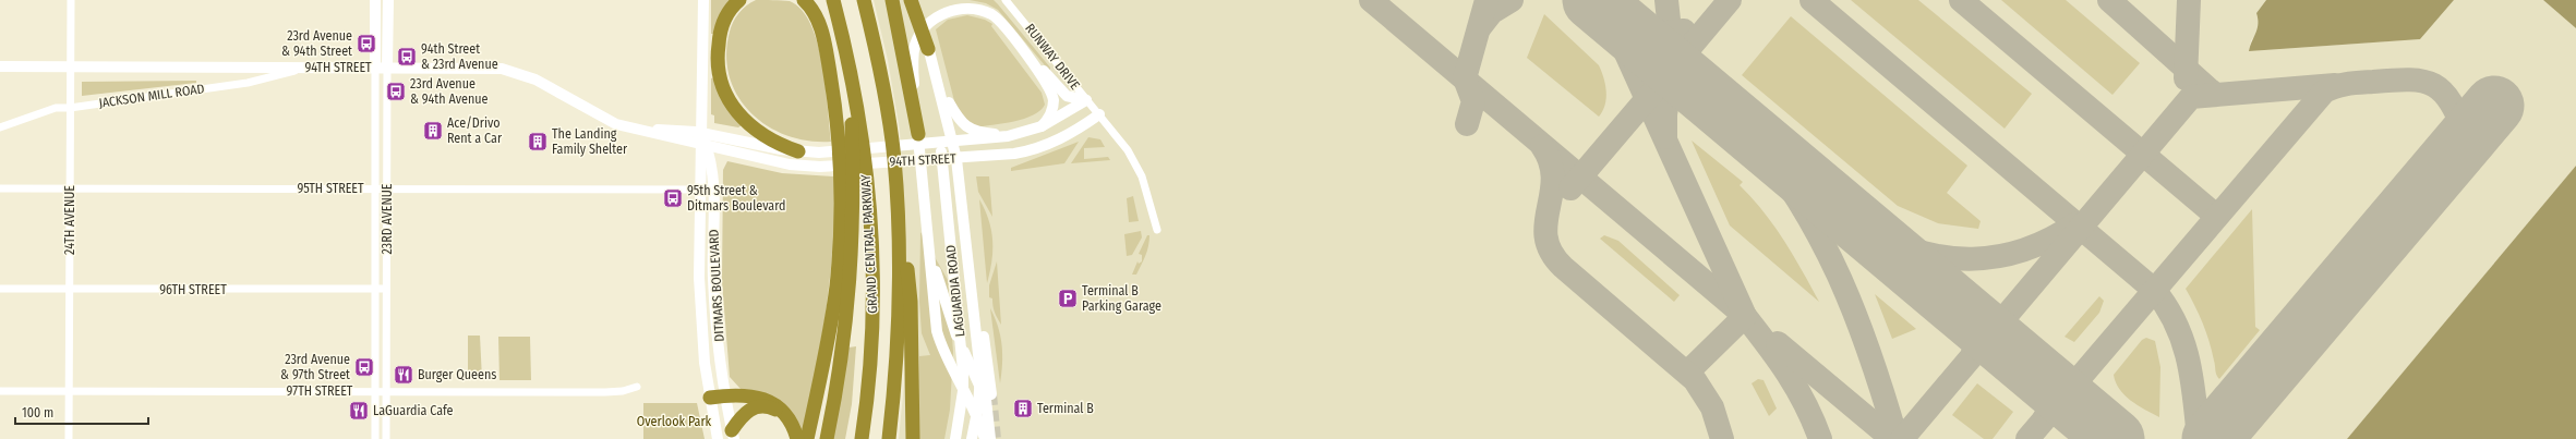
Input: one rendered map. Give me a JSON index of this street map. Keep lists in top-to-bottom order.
{
  "streets": {
    "highway": ["GRAND CENTRAL PARKWAY"],
    "main road": [
      "94TH STREET",
      "23RD AVENUE",
      "DITMARS BOULEVARD",
      "LAGUARDIA ROAD"
    ],
    "street": [
      "RUNWAY DRIVE",
      "JACKSON MILL ROAD",
      "95TH STREET",
      "24TH AVENUE",
      "96TH STREET",
      "97TH STREET"
    ]
  },
  "crossings": [
    ["RUNWAY DRIVE", "94TH STREET"],
    ["94TH STREET", "JACKSON MILL ROAD"],
    ["94TH STREET", "23RD AVENUE"],
    ["94TH STREET", "24TH AVENUE"],
    ["94TH STREET", "DITMARS BOULEVARD"],
    ["94TH STREET", "LAGUARDIA ROAD"],
    ["JACKSON MILL ROAD", "24TH AVENUE"],
    ["95TH STREET", "23RD AVENUE"],
    ["95TH STREET", "24TH AVENUE"],
    ["95TH STREET", "DITMARS BOULEVARD"],
    ["23RD AVENUE", "96TH STREET"],
    ["23RD AVENUE", "97TH STREET"],
    ["24TH AVENUE", "96TH STREET"],
    ["24TH AVENUE", "97TH STREET"]
  ],
  "parks": ["Overlook Park"],
  "places": {
    "bus stop": [
      "23rd Avenue & 94th Street",
      "94th Street & 23rd Avenue",
      "23rd Avenue & 94th Avenue",
      "95th Street & Ditmars Boulevard",
      "23rd Avenue & 97th Street"
    ],
    "building": ["Ace/Drivo Rent a Car", "The Landing Family Shelter", "Terminal B"],
    "parking": ["Terminal B Parking Garage"],
    "restaurant": ["Burger Queens", "LaGuardia Cafe"]
  },
  "scale_bar": "100 m"
}
